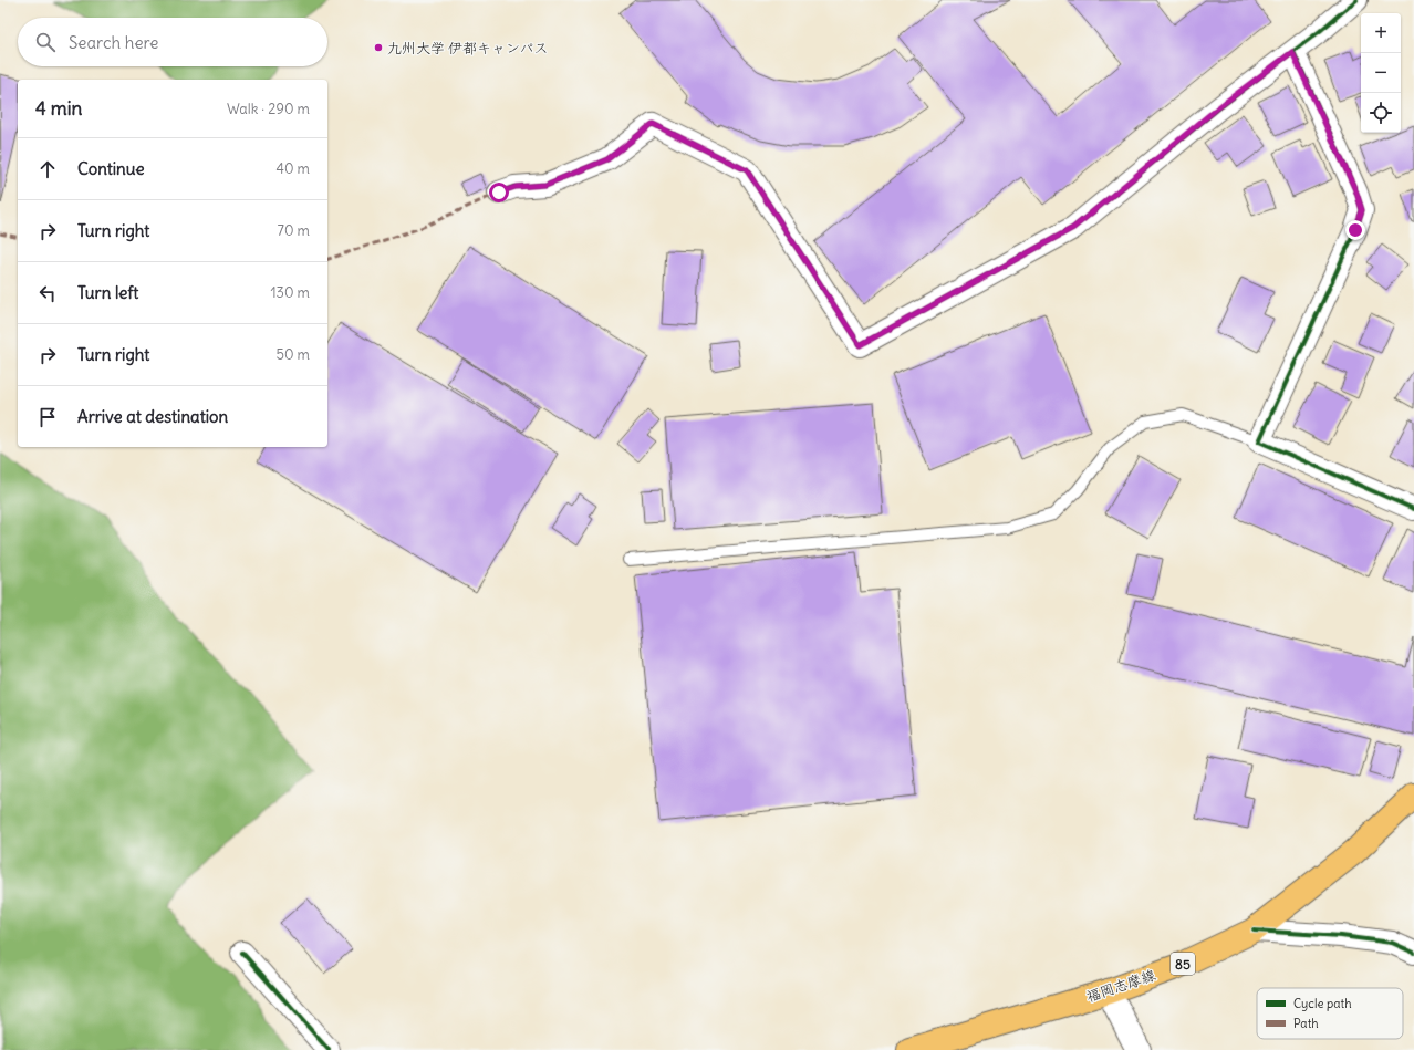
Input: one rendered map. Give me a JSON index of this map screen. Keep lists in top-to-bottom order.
{
  "streets": {
    "main road": ["85", "福岡志摩線"]
  },
  "places": ["九州大学 伊都キャンパス"],
  "legend": ["Cycle path", "Path"],
  "page": {
    "map_buttons": ["+", "−"],
    "search": "Search here",
    "heading": ["4 min", "Walk · 290 m"],
    "list": [
      ["Continue", "40 m"],
      ["Turn right", "70 m"],
      ["Turn left", "130 m"],
      ["Turn right", "50 m"],
      "Arrive at destination"
    ]
  }
}
